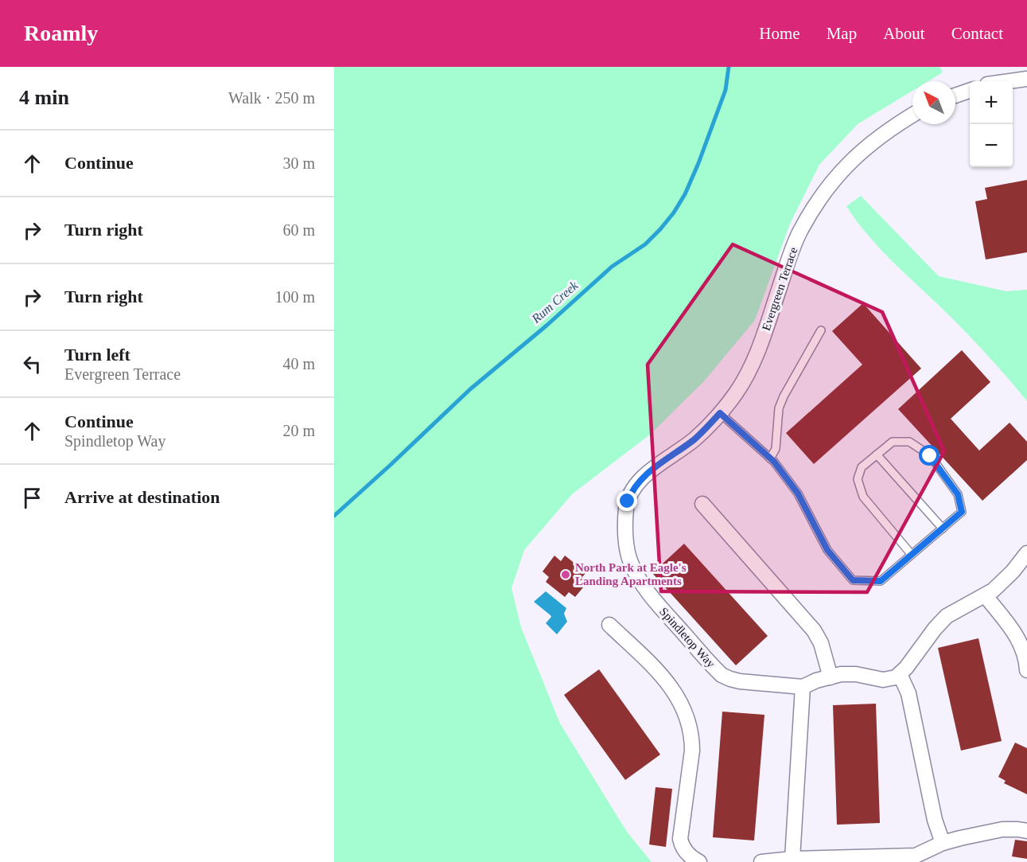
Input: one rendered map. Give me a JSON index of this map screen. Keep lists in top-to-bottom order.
{
  "streets": {
    "street": ["Evergreen Terrace", "Spindletop Way"]
  },
  "crossings": [
    ["Evergreen Terrace", "Spindletop Way"]
  ],
  "water": ["Rum Creek"],
  "places": ["North Park at Eagle's Landing Apartments"],
  "north": "top left",
  "page": {
    "header": "Roamly",
    "nav": [
      "Home",
      "Map",
      "About",
      "Contact"
    ],
    "heading": ["4 min", "Walk · 250 m"],
    "map_buttons": ["+", "−"],
    "list": [
      ["Continue", "30 m"],
      ["Turn right", "60 m"],
      ["Turn right", "100 m"],
      ["Turn left", "Evergreen Terrace", "40 m"],
      ["Continue", "Spindletop Way", "20 m"],
      "Arrive at destination"
    ]
  }
}
